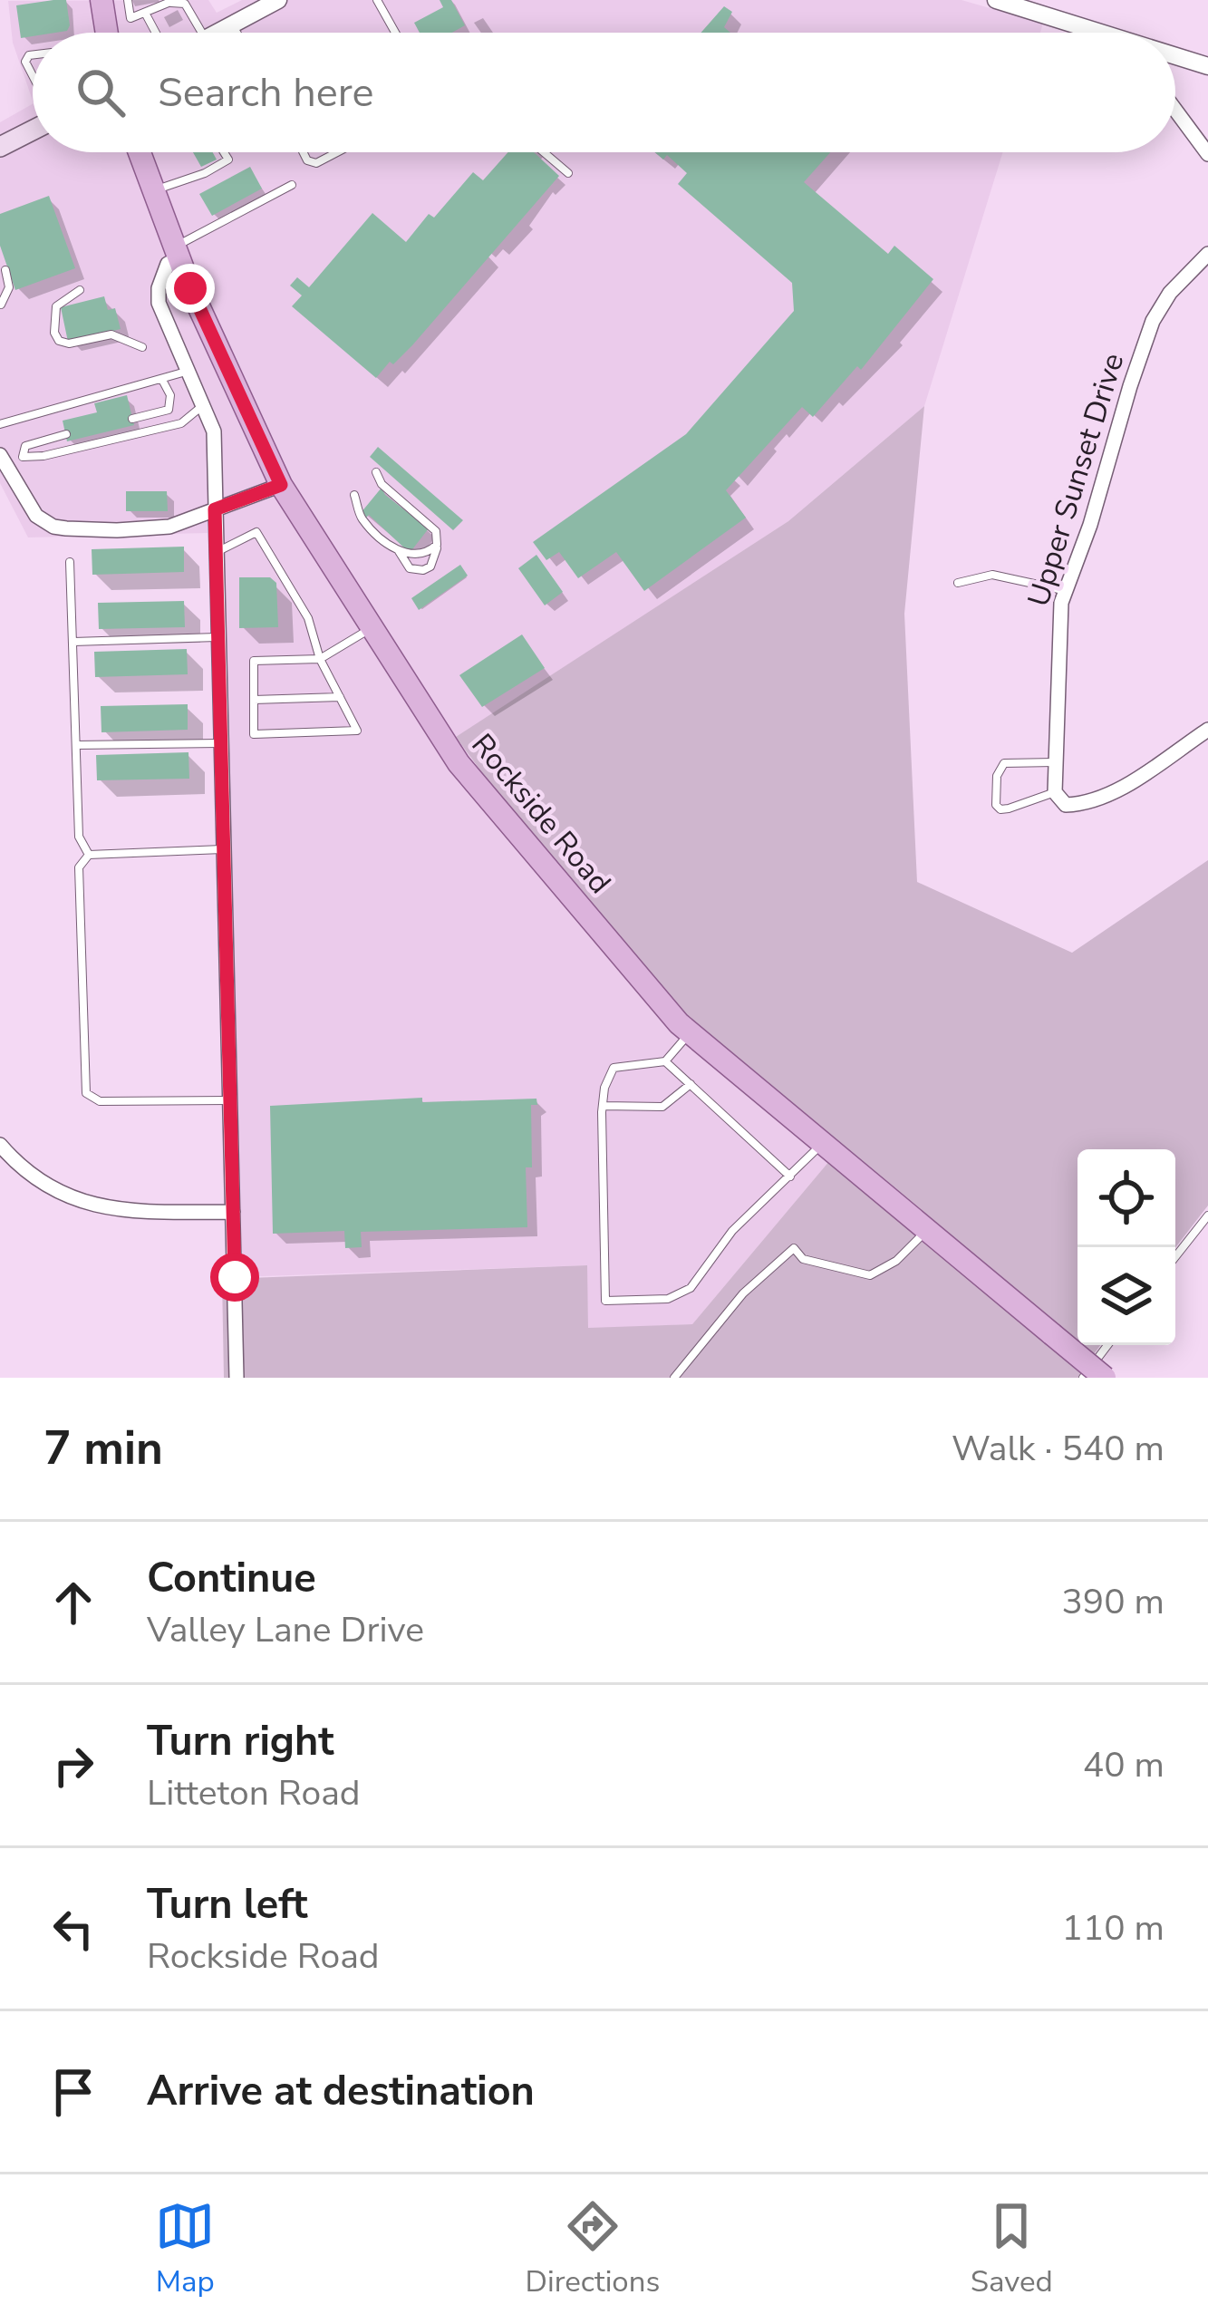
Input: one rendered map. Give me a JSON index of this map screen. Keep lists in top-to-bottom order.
{
  "streets": {
    "main road": ["Rockside Road"],
    "street": ["Upper Sunset Drive"]
  },
  "page": {
    "search": "Search here",
    "heading": ["7 min", "Walk · 540 m"],
    "list": [
      ["Continue", "Valley Lane Drive", "390 m"],
      ["Turn right", "Litteton Road", "40 m"],
      ["Turn left", "Rockside Road", "110 m"],
      "Arrive at destination"
    ],
    "nav": ["Map", "Directions", "Saved"]
  }
}
